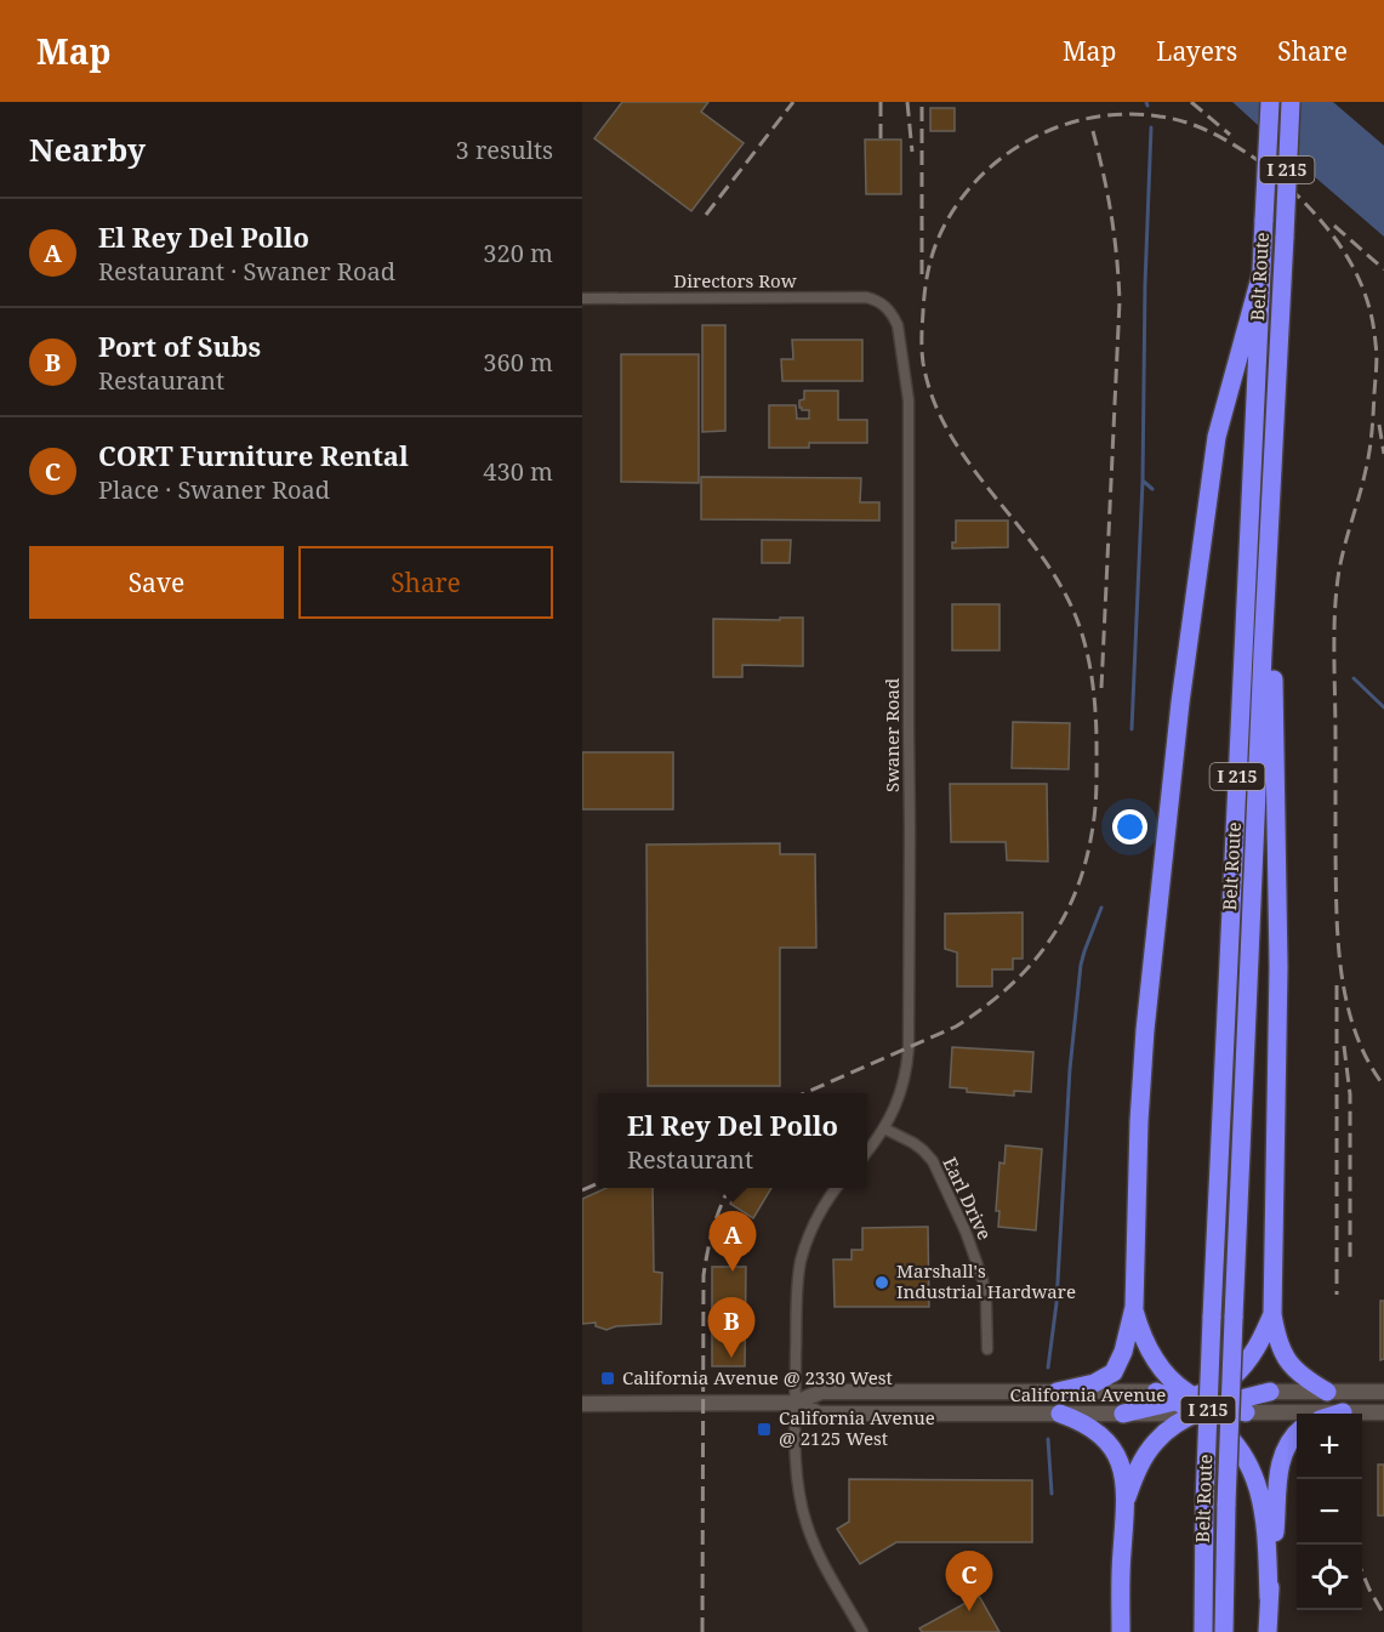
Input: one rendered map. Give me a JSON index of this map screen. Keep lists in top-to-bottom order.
{
  "streets": {
    "highway": ["I 215", "Belt Route"],
    "main road": ["California Avenue"],
    "street": ["Directors Row", "Swaner Road", "Earl Drive"]
  },
  "crossings": [
    ["Directors Row", "Swaner Road"],
    ["Swaner Road", "Earl Drive"]
  ],
  "places": {
    "other": ["Marshall's Industrial Hardware"],
    "transit": ["California Avenue @ 2330 West", "California Avenue @ 2125 West"]
  },
  "page": {
    "header": "Map",
    "nav": ["Map", "Layers", "Share"],
    "heading": ["Nearby", "3 results"],
    "list": [
      {
        "mark": "A",
        "name": "El Rey Del Pollo",
        "note": "Restaurant · Swaner Road",
        "value": "320 m"
      },
      {
        "mark": "B",
        "name": "Port of Subs",
        "note": "Restaurant",
        "value": "360 m"
      },
      {
        "mark": "C",
        "name": "CORT Furniture Rental",
        "note": "Place · Swaner Road",
        "value": "430 m"
      }
    ],
    "buttons": ["Save", "Share"],
    "popup": ["El Rey Del Pollo", "Restaurant"],
    "pins": ["A", "B", "C"],
    "map_buttons": ["+", "−"]
  }
}
